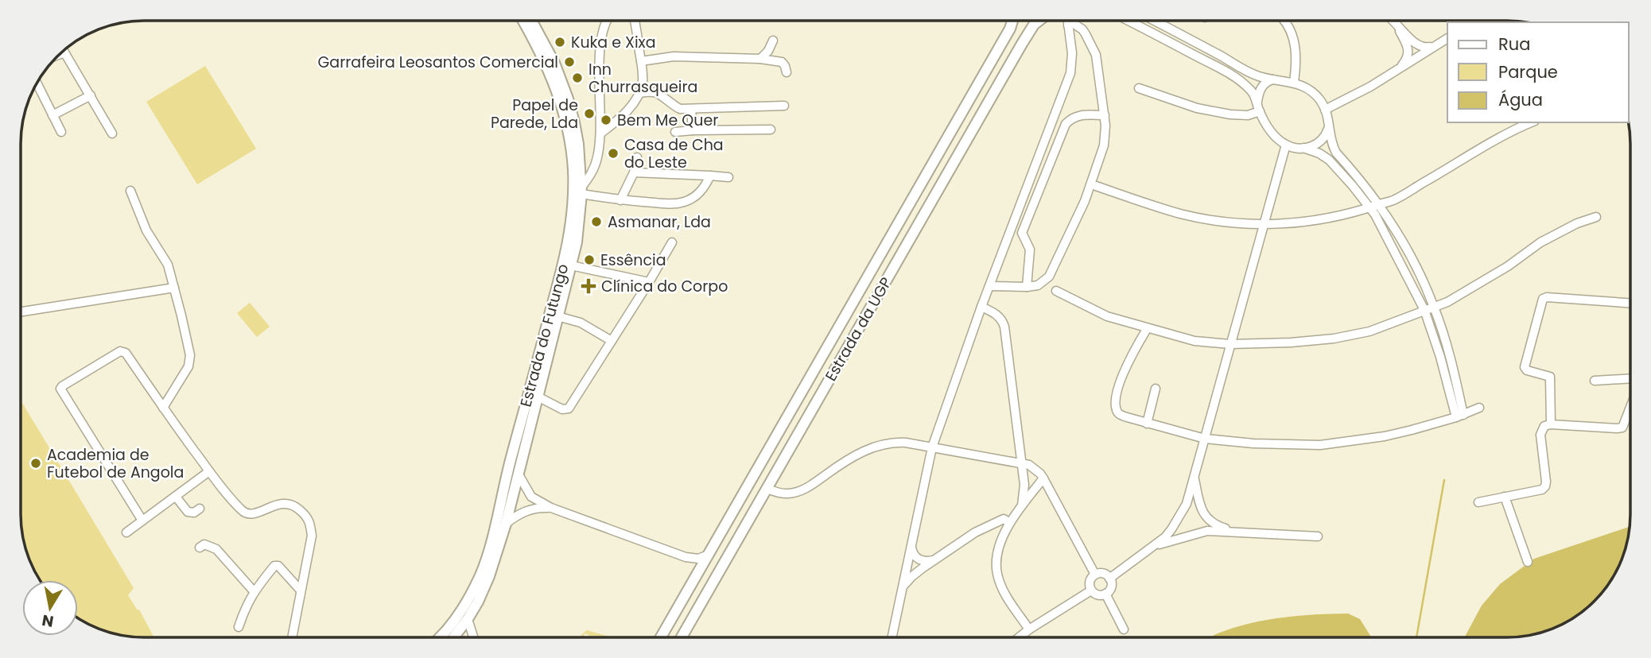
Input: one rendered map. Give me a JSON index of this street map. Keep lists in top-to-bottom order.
{
  "streets": {
    "main road": ["Estrada da UGP", "Estrada do Futungo"]
  },
  "places": {
    "other": [
      "Kuka e Xixa",
      "Garrafeira Leosantos Comercial",
      "Inn Churrasqueira",
      "Papel de Parede, Lda",
      "Bem Me Quer",
      "Casa de Cha do Leste",
      "Asmanar, Lda",
      "Essência",
      "Academia de Futebol de Angola"
    ],
    "health": ["Clínica do Corpo"]
  },
  "legend": ["Rua", "Parque", "Água"],
  "north": "bottom"
}
